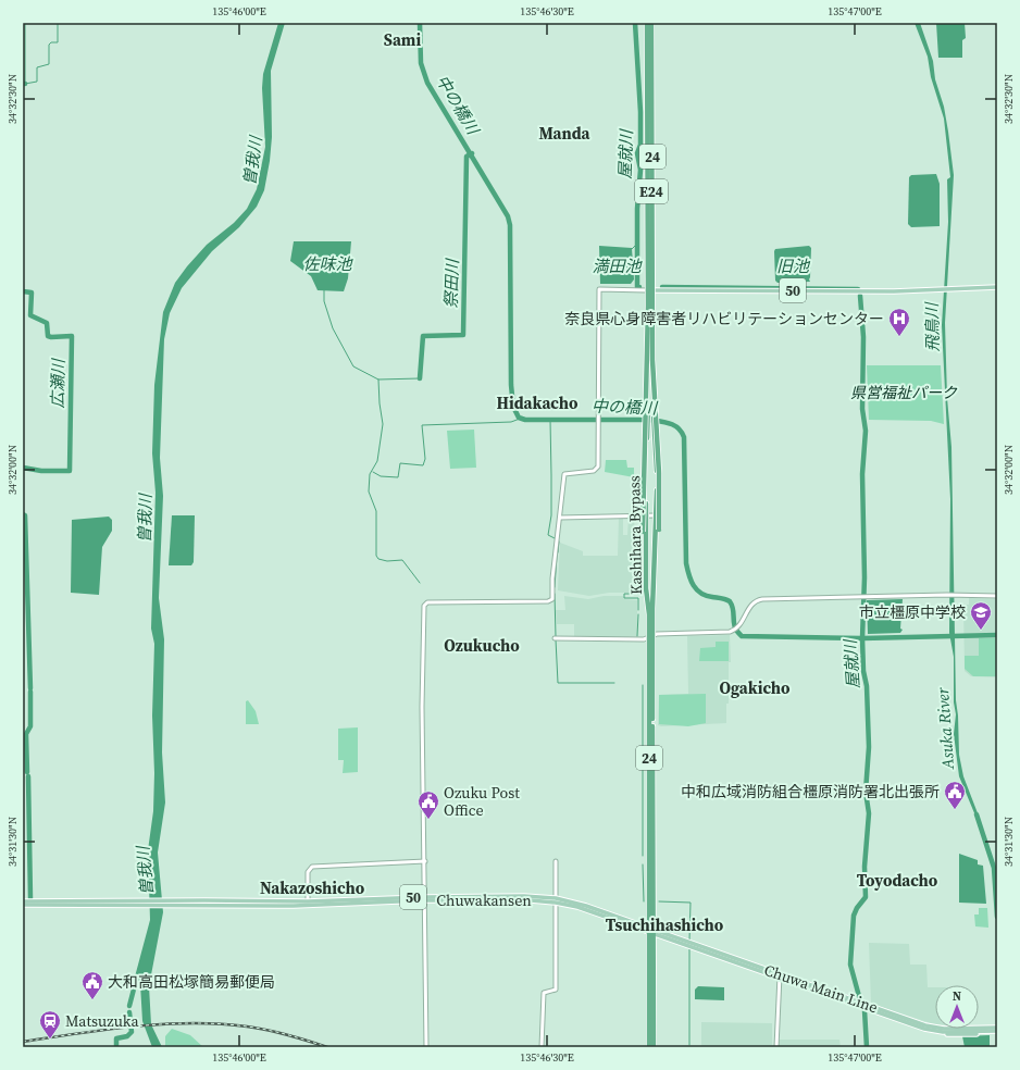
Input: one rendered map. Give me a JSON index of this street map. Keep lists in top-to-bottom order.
{
  "streets": {
    "highway": ["24", "E24", "Kashihara Bypass"],
    "main road": ["50", "Chuwakansen", "Chuwa Main Line"]
  },
  "crossings": [
    ["24", "E24"],
    ["24", "Kashihara Bypass"],
    ["E24", "Kashihara Bypass"],
    ["50", "Kashihara Bypass"],
    ["Kashihara Bypass", "Chuwakansen"],
    ["Kashihara Bypass", "Chuwa Main Line"],
    ["Chuwakansen", "Chuwa Main Line"]
  ],
  "districts": [
    "Sami",
    "Manda",
    "Hidakacho",
    "Ozukucho",
    "Ogakicho",
    "Toyodacho",
    "Nakazoshicho",
    "Tsuchihashicho"
  ],
  "water": [
    "中の橋川",
    "屋就川",
    "曽我川",
    "佐味池",
    "満田池",
    "旧池",
    "祭田川",
    "飛鳥川",
    "広瀬川",
    "Asuka River"
  ],
  "parks": ["県営福祉パーク"],
  "places": {
    "hospital": ["奈良県心身障害者リハビリテーションセンター"],
    "school or university": ["市立橿原中学校"],
    "public building": ["中和広域消防組合橿原消防署北出張所", "Ozuku Post Office", "大和高田松塚簡易郵便局"],
    "station": ["Matsuzuka"]
  },
  "north": "top",
  "coordinates": [
    "135°46'00\"E",
    "135°46'30\"E",
    "135°47'00\"E",
    "34°32'30\"N",
    "34°32'00\"N",
    "34°31'30\"N"
  ]
}
